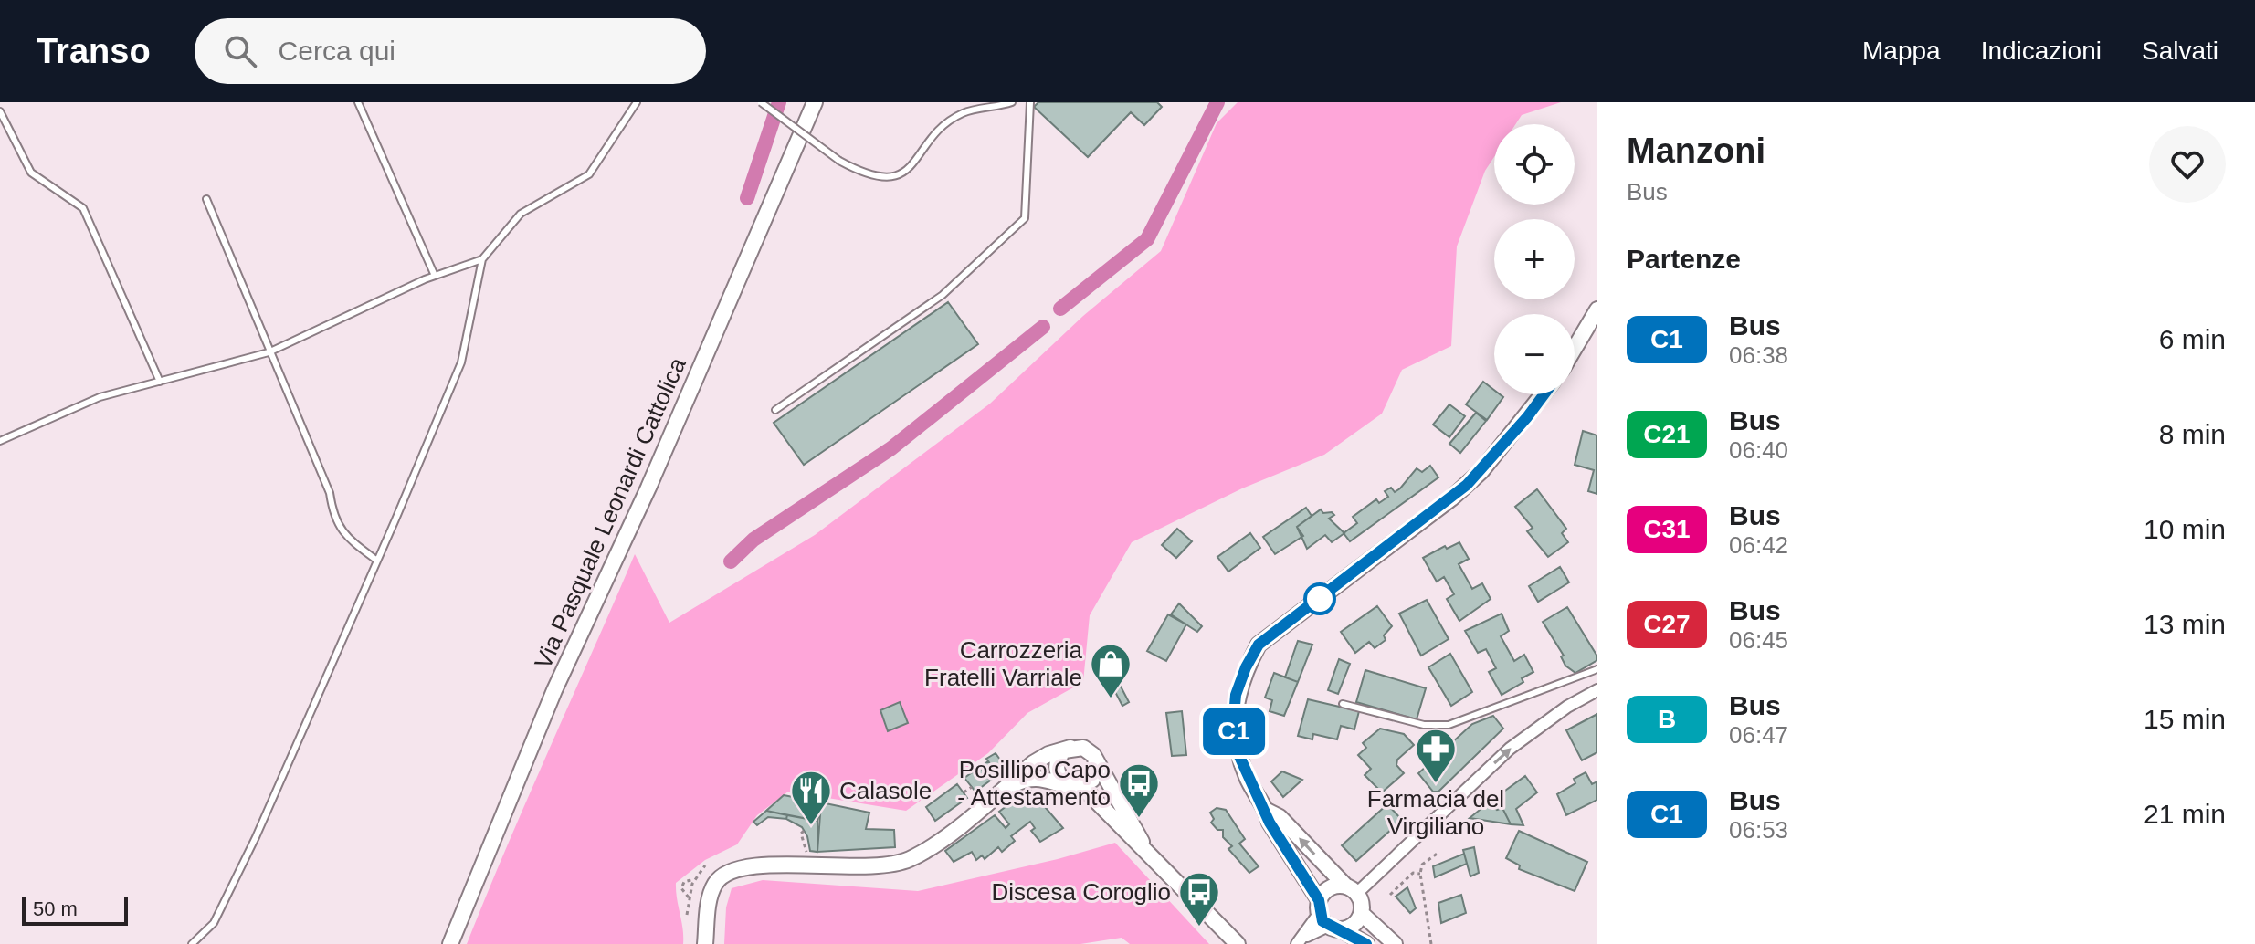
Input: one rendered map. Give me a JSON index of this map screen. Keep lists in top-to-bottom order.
{
  "streets": {
    "street": ["Via Pasquale Leonardi Cattolica"]
  },
  "places": {
    "shop": ["Carrozzeria Fratelli Varriale"],
    "pharmacy": ["Farmacia del Virgiliano"],
    "bus stop": ["Posillipo Capo - Attestamento", "Discesa Coroglio"],
    "restaurant": ["Calasole"]
  },
  "lines": ["bus line C1"],
  "scale_bar": "50 m",
  "page": {
    "header": "Transo",
    "search": "Cerca qui",
    "nav": ["Mappa", "Indicazioni", "Salvati"],
    "on_map": "C1",
    "heading": [
      ["Manzoni", "Bus"],
      "Partenze"
    ],
    "map_buttons": ["+", "−"],
    "list": [
      {
        "mark": "C1",
        "name": "Bus",
        "note": "06:38",
        "value": "6 min"
      },
      {
        "mark": "C21",
        "name": "Bus",
        "note": "06:40",
        "value": "8 min"
      },
      {
        "mark": "C31",
        "name": "Bus",
        "note": "06:42",
        "value": "10 min"
      },
      {
        "mark": "C27",
        "name": "Bus",
        "note": "06:45",
        "value": "13 min"
      },
      {
        "mark": "B",
        "name": "Bus",
        "note": "06:47",
        "value": "15 min"
      },
      {
        "mark": "C1",
        "name": "Bus",
        "note": "06:53",
        "value": "21 min"
      }
    ],
    "scale": "50 m"
  }
}
